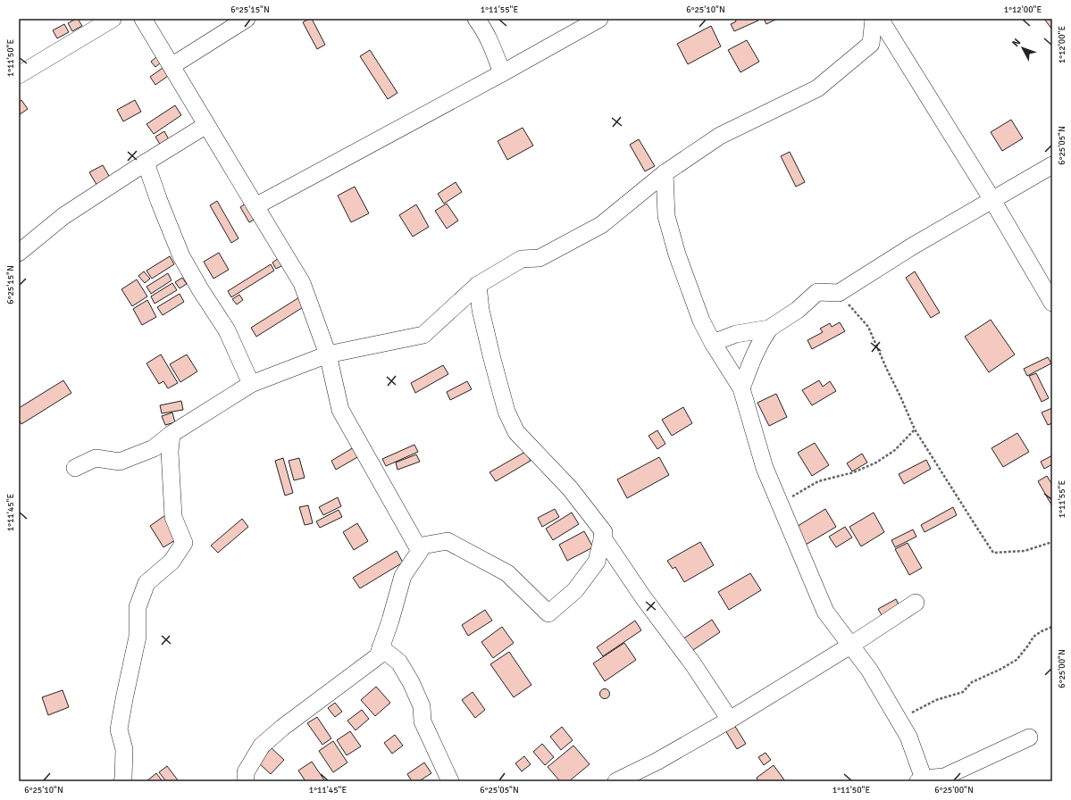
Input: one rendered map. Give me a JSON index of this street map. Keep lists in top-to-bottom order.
{
  "north": "top left",
  "coordinates": [
    "6°25'15\"N",
    "1°11'55\"E",
    "6°25'10\"N",
    "1°12'00\"E",
    "1°11'50\"E",
    "6°25'05\"N",
    "1°11'45\"E",
    "6°25'00\"N"
  ]
}
